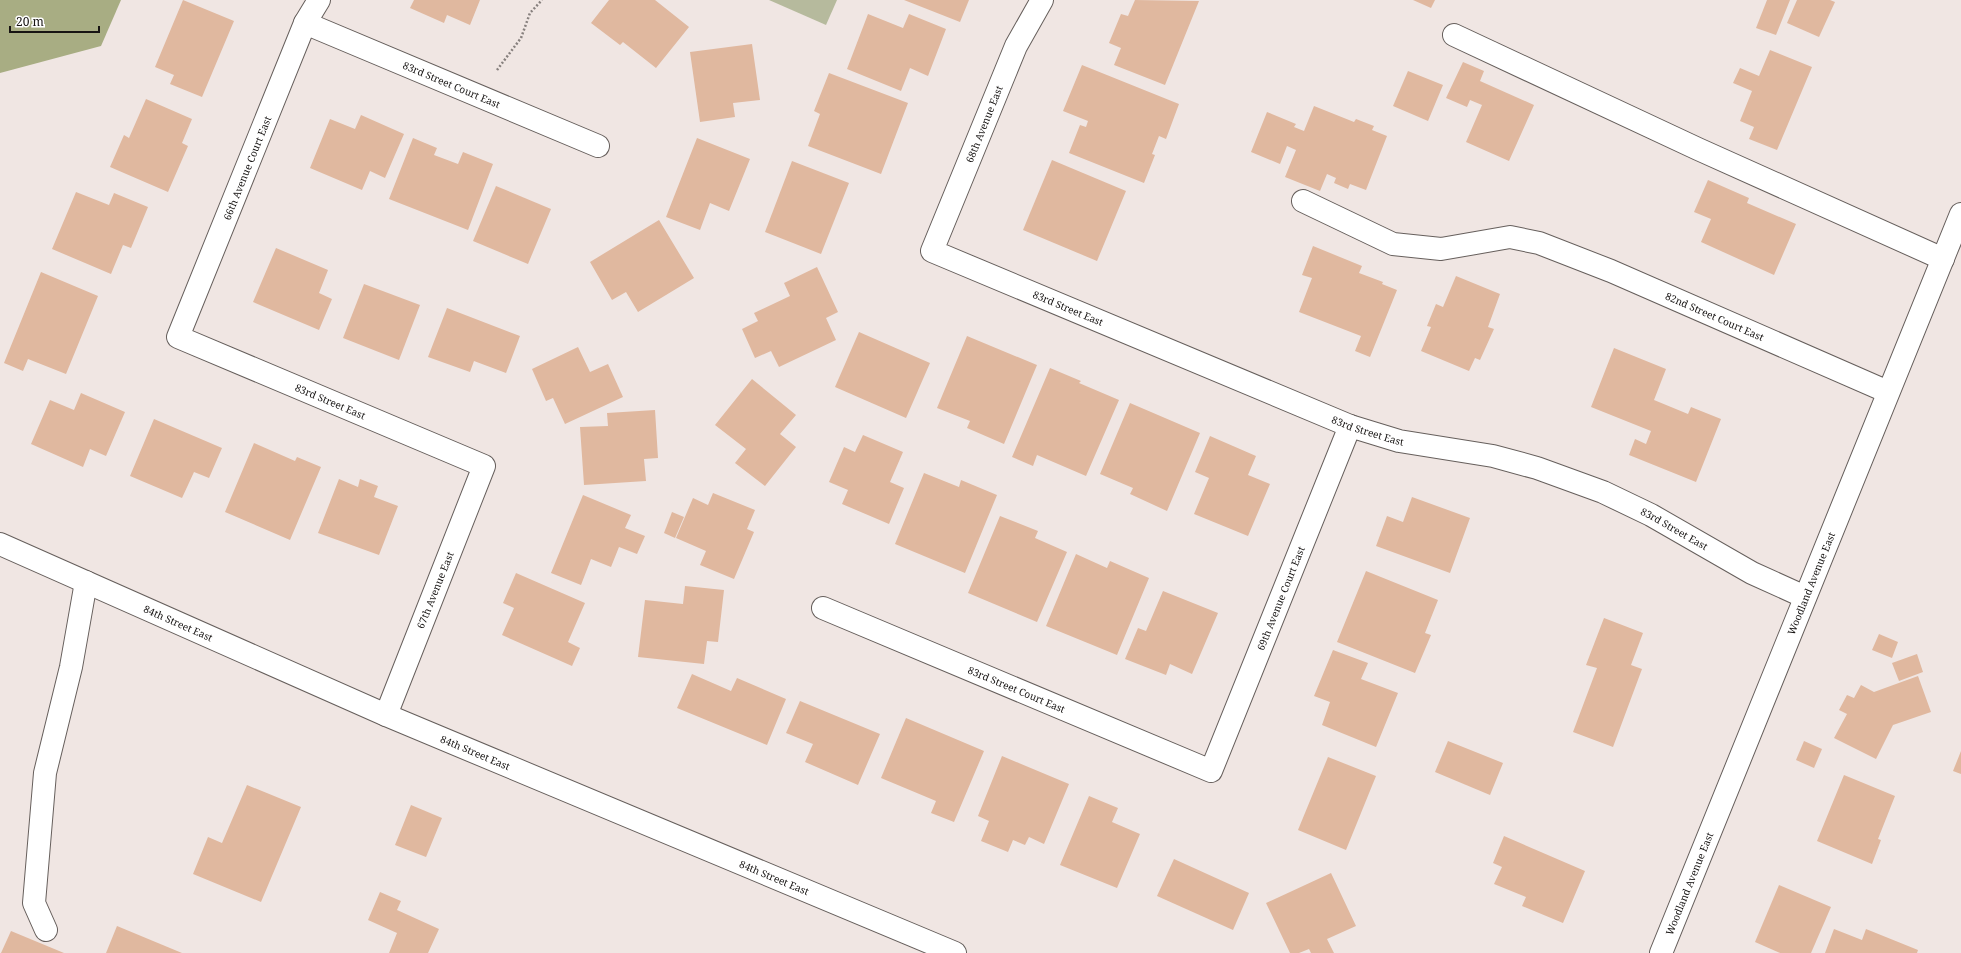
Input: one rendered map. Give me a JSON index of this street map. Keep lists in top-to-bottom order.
{
  "streets": {
    "street": [
      "83rd Street Court East",
      "68th Avenue East",
      "66th Avenue Court East",
      "83rd Street East",
      "82nd Street Court East",
      "Woodland Avenue East",
      "67th Avenue East",
      "69th Avenue Court East",
      "84th Street East"
    ]
  },
  "crossings": [
    ["83rd Street Court East", "66th Avenue Court East"],
    ["83rd Street Court East", "69th Avenue Court East"],
    ["68th Avenue East", "83rd Street East"],
    ["66th Avenue Court East", "83rd Street East"],
    ["83rd Street East", "Woodland Avenue East"],
    ["83rd Street East", "67th Avenue East"],
    ["83rd Street East", "69th Avenue Court East"],
    ["82nd Street Court East", "Woodland Avenue East"],
    ["67th Avenue East", "84th Street East"]
  ],
  "scale_bar": "20 m"
}
